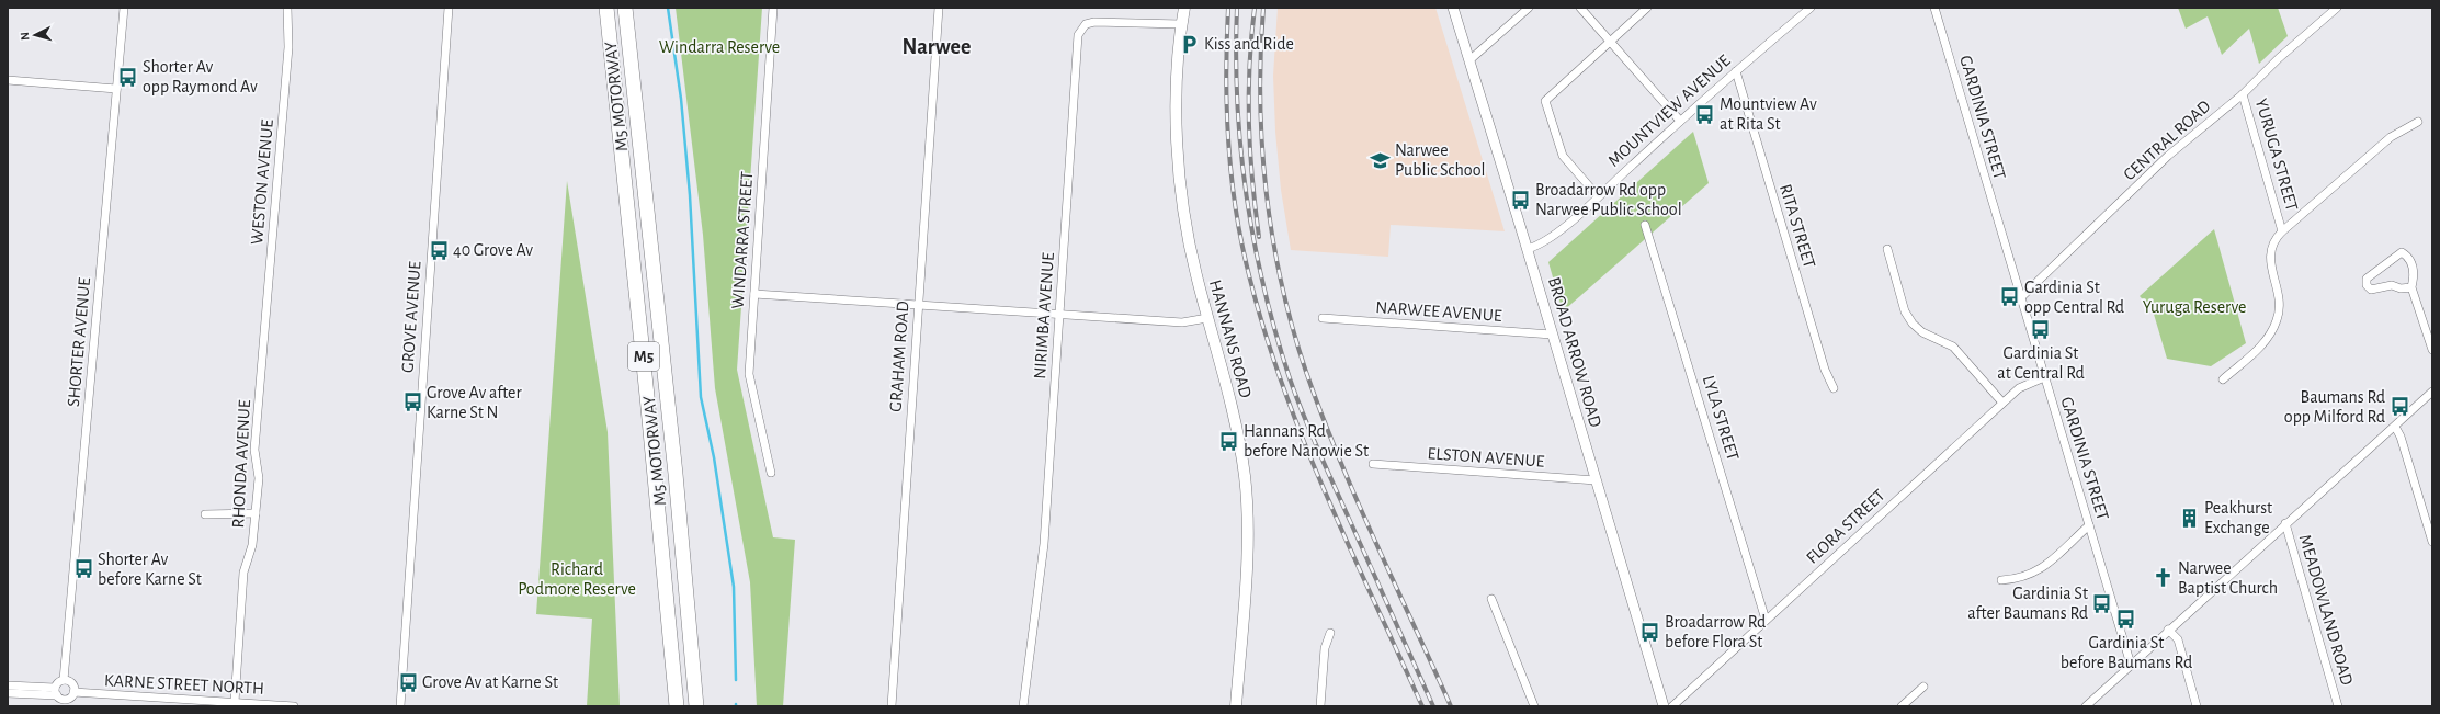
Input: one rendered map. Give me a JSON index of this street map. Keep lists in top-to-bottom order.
{
  "streets": {
    "highway": ["M5 MOTORWAY", "M5"],
    "main road": ["HANNANS ROAD"],
    "street": [
      "MOUNTVIEW AVENUE",
      "GARDINIA STREET",
      "CENTRAL ROAD",
      "YURUGA STREET",
      "WESTON AVENUE",
      "RITA STREET",
      "WINDARRA STREET",
      "NARWEE AVENUE",
      "NIRIMBA AVENUE",
      "GROVE AVENUE",
      "SHORTER AVENUE",
      "BROAD ARROW ROAD",
      "GRAHAM ROAD",
      "LYLA STREET",
      "ELSTON AVENUE",
      "RHONDA AVENUE",
      "FLORA STREET",
      "MEADOWLAND ROAD",
      "KARNE STREET NORTH"
    ]
  },
  "crossings": [
    ["MOUNTVIEW AVENUE", "RITA STREET"],
    ["MOUNTVIEW AVENUE", "BROAD ARROW ROAD"],
    ["GARDINIA STREET", "CENTRAL ROAD"],
    ["GARDINIA STREET", "FLORA STREET"],
    ["CENTRAL ROAD", "YURUGA STREET"],
    ["WESTON AVENUE", "RHONDA AVENUE"],
    ["NARWEE AVENUE", "BROAD ARROW ROAD"],
    ["NIRIMBA AVENUE", "HANNANS ROAD"],
    ["SHORTER AVENUE", "KARNE STREET NORTH"],
    ["BROAD ARROW ROAD", "ELSTON AVENUE"],
    ["LYLA STREET", "FLORA STREET"],
    ["RHONDA AVENUE", "KARNE STREET NORTH"]
  ],
  "districts": ["Narwee"],
  "parks": ["Windarra Reserve", "Yuruga Reserve", "Richard Podmore Reserve"],
  "places": {
    "parking": ["Kiss and Ride"],
    "bus stop": [
      "Shorter Av opp Raymond Av",
      "Mountview Av at Rita St",
      "Broadarrow Rd opp Narwee Public School",
      "40 Grove Av",
      "Gardinia St opp Central Rd",
      "Gardinia St at Central Rd",
      "Grove Av after Karne St N",
      "Baumans Rd opp Milford Rd",
      "Hannans Rd before Nanowie St",
      "Shorter Av before Karne St",
      "Gardinia St after Baumans Rd",
      "Gardinia St before Baumans Rd",
      "Broadarrow Rd before Flora St",
      "Grove Av at Karne St"
    ],
    "school or university": ["Narwee Public School"],
    "building": ["Peakhurst Exchange"],
    "church": ["Narwee Baptist Church"]
  },
  "north": "left"
}
